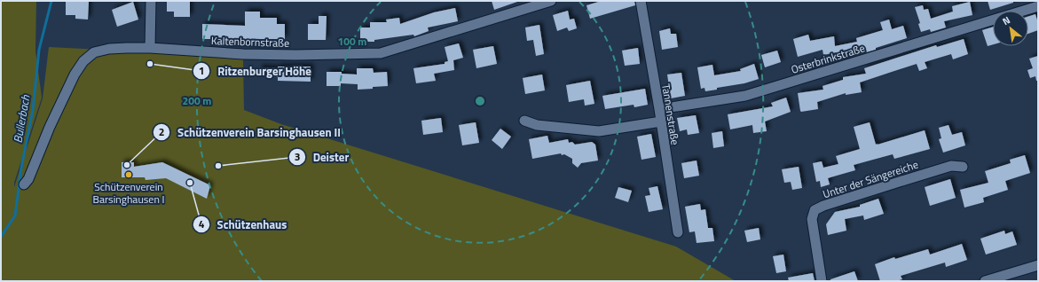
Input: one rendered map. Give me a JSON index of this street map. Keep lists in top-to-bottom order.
{
  "streets": {
    "street": [
      "Kaltenbornstraße",
      "Osterbrinkstraße",
      "Tannenstraße",
      "Unter der Sängereiche"
    ]
  },
  "crossings": [
    ["Osterbrinkstraße", "Tannenstraße"]
  ],
  "water": ["Bullerbach"],
  "places": [
    "Ritzenburger Höhe",
    "Schützenverein Barsinghausen II",
    "Deister",
    "Schützenverein Barsinghausen I",
    "Schützenhaus"
  ],
  "north": "top left",
  "rings": ["100 m", "200 m"]
}
